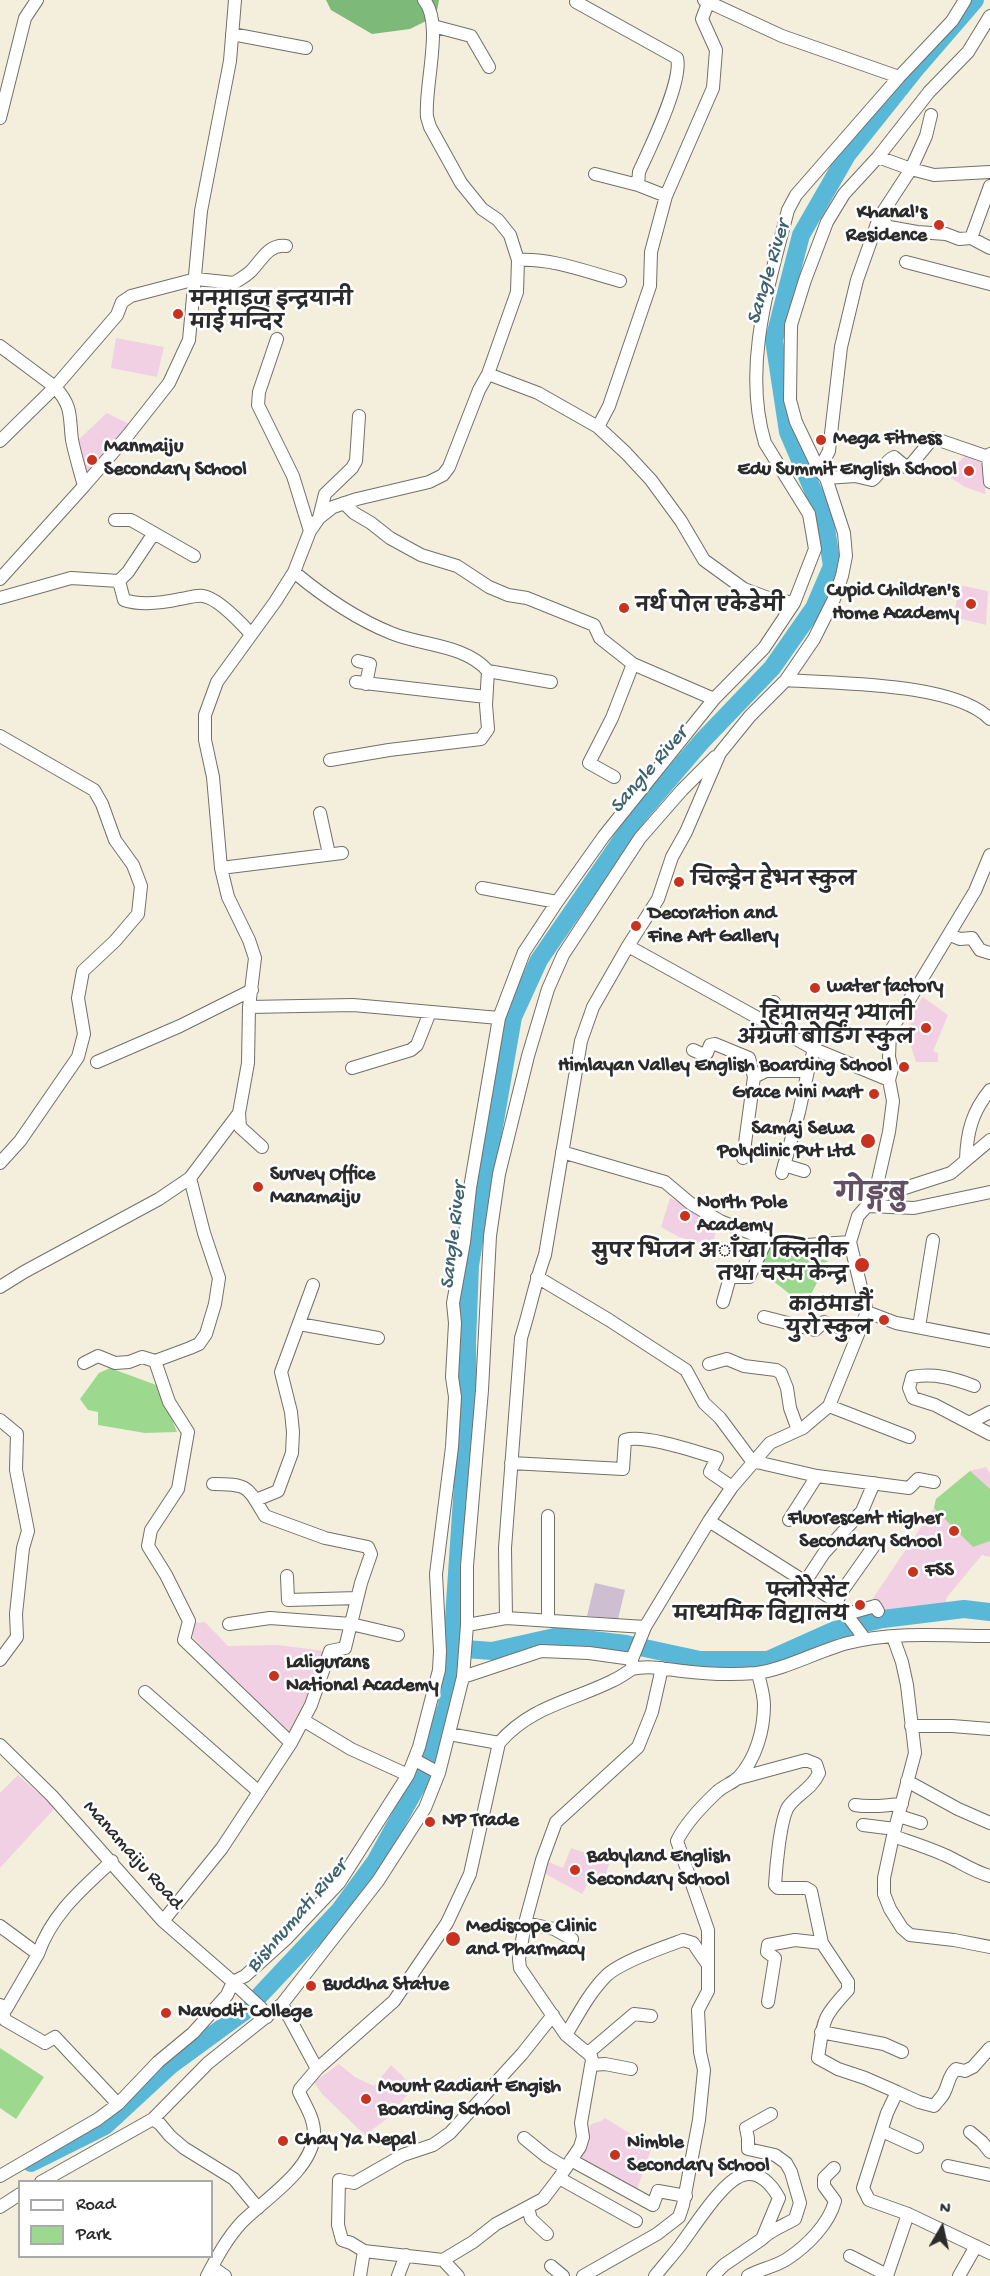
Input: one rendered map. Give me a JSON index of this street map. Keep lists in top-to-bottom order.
{
  "streets": {
    "street": ["Manamaiju Road"]
  },
  "districts": ["गोङ्गबु"],
  "water": ["Sangle River", "Bishnumati River"],
  "places": [
    "Khanal's Residence",
    "मनमाइजु इन्द्रयानी माई मन्दिर",
    "Mega Fitness",
    "Manmaiju Secondary School",
    "Edu Summit English School",
    "Cupid Children's Home Academy",
    "नर्थ पोल एकेडेमी",
    "चिल्ड्रेन हेभन स्कुल",
    "Decoration and Fine Art Gallery",
    "water factory",
    "हिमालयन भ्याली अंग्रेजी बोर्डिंग स्कुल",
    "Himlayan Valley English Boarding School",
    "Grace Mini Mart",
    "Samaj Sewa Polyclinic Pvt Ltd",
    "Survey Office Manamaiju",
    "North Pole Academy",
    "सुपर भिजन अाँखा क्लिनीक तथा चस्म केन्द्र",
    "काठमाडौं युरो स्कुल",
    "Fluorescent Higher Secondary School",
    "FSS",
    "फ्लोरेसेंट माध्यमिक विद्यालय",
    "Laligurans National Academy",
    "NP Trade",
    "Babyland English Secondary School",
    "Mediscope Clinic and Pharmacy",
    "Buddha Statue",
    "Navodit College",
    "Mount Radiant Engish Boarding School",
    "Chay Ya Nepal",
    "Nimble Secondary School"
  ],
  "legend": ["Road", "Park"],
  "north": "top"
}
